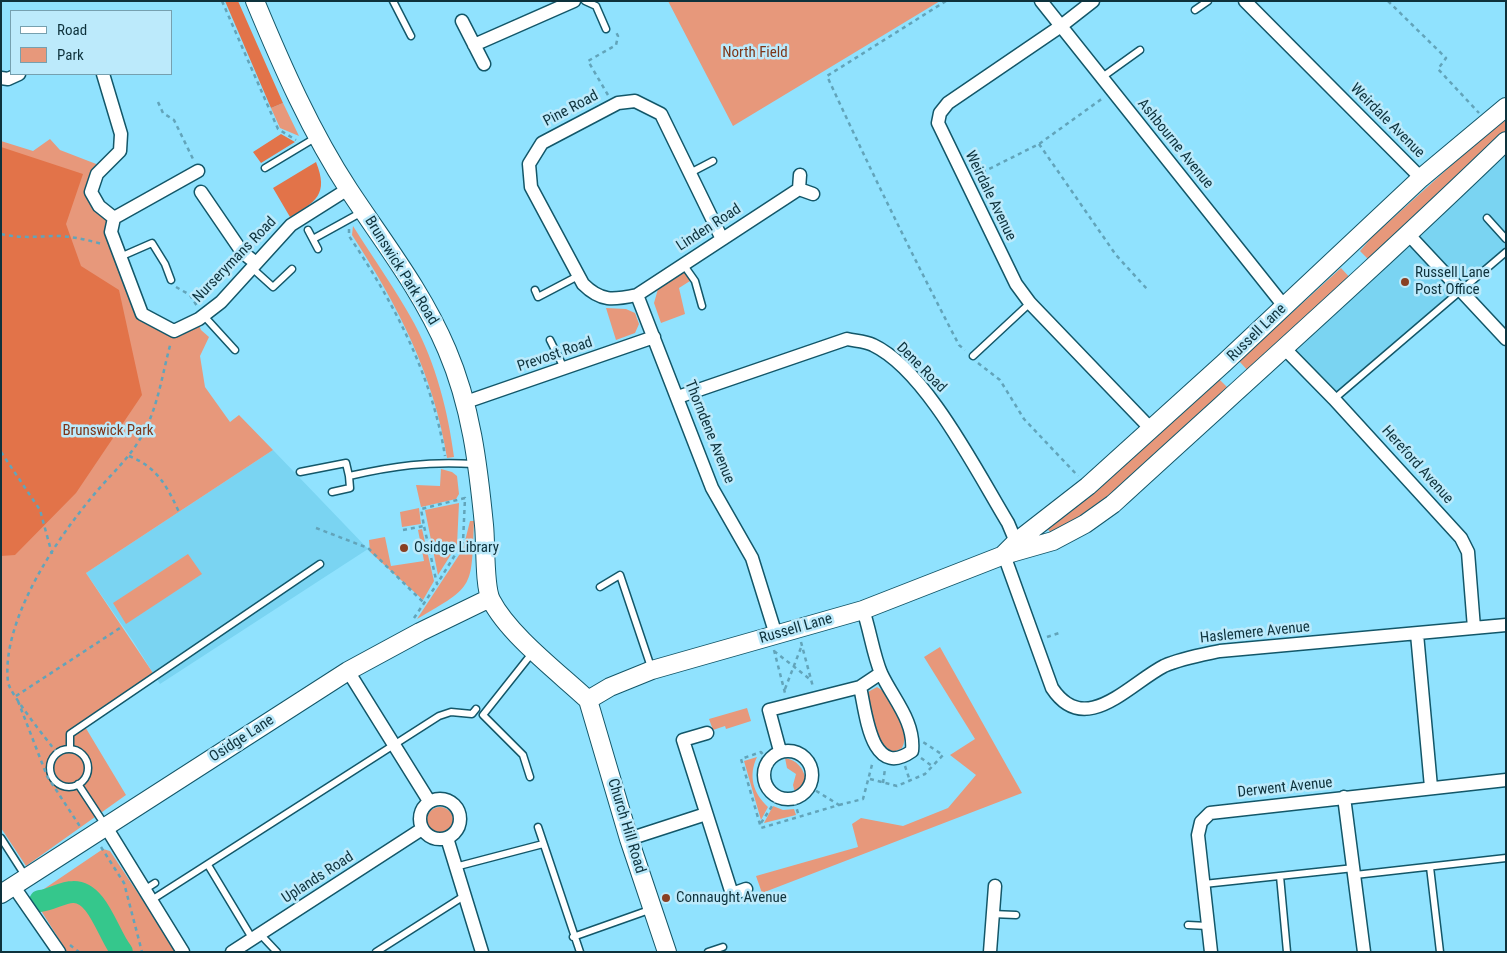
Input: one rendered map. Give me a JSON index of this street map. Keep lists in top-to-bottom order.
{
  "streets": {
    "main road": [
      "Brunswick Park Road",
      "Russell Lane",
      "Osidge Lane",
      "Church Hill Road"
    ],
    "street": [
      "Pine Road",
      "Weirdale Avenue",
      "Ashbourne Avenue",
      "Linden Road",
      "Nurserymans Road",
      "Prevost Road",
      "Dene Road",
      "Thorndene Avenue",
      "Hereford Avenue",
      "Haslemere Avenue",
      "Derwent Avenue",
      "Uplands Road"
    ]
  },
  "crossings": [
    ["Pine Road", "Linden Road"],
    ["Pine Road", "Thorndene Avenue"],
    ["Weirdale Avenue", "Ashbourne Avenue"],
    ["Weirdale Avenue", "Russell Lane"],
    ["Ashbourne Avenue", "Russell Lane"],
    ["Linden Road", "Thorndene Avenue"],
    ["Nurserymans Road", "Brunswick Park Road"],
    ["Brunswick Park Road", "Russell Lane"],
    ["Brunswick Park Road", "Prevost Road"],
    ["Brunswick Park Road", "Osidge Lane"],
    ["Brunswick Park Road", "Church Hill Road"],
    ["Russell Lane", "Dene Road"],
    ["Russell Lane", "Thorndene Avenue"],
    ["Russell Lane", "Hereford Avenue"],
    ["Russell Lane", "Haslemere Avenue"],
    ["Russell Lane", "Church Hill Road"],
    ["Prevost Road", "Thorndene Avenue"],
    ["Dene Road", "Thorndene Avenue"],
    ["Hereford Avenue", "Haslemere Avenue"]
  ],
  "parks": ["North Field", "Brunswick Park"],
  "places": ["Russell Lane Post Office", "Osidge Library", "Connaught Avenue"],
  "legend": ["Road", "Park"]
}
